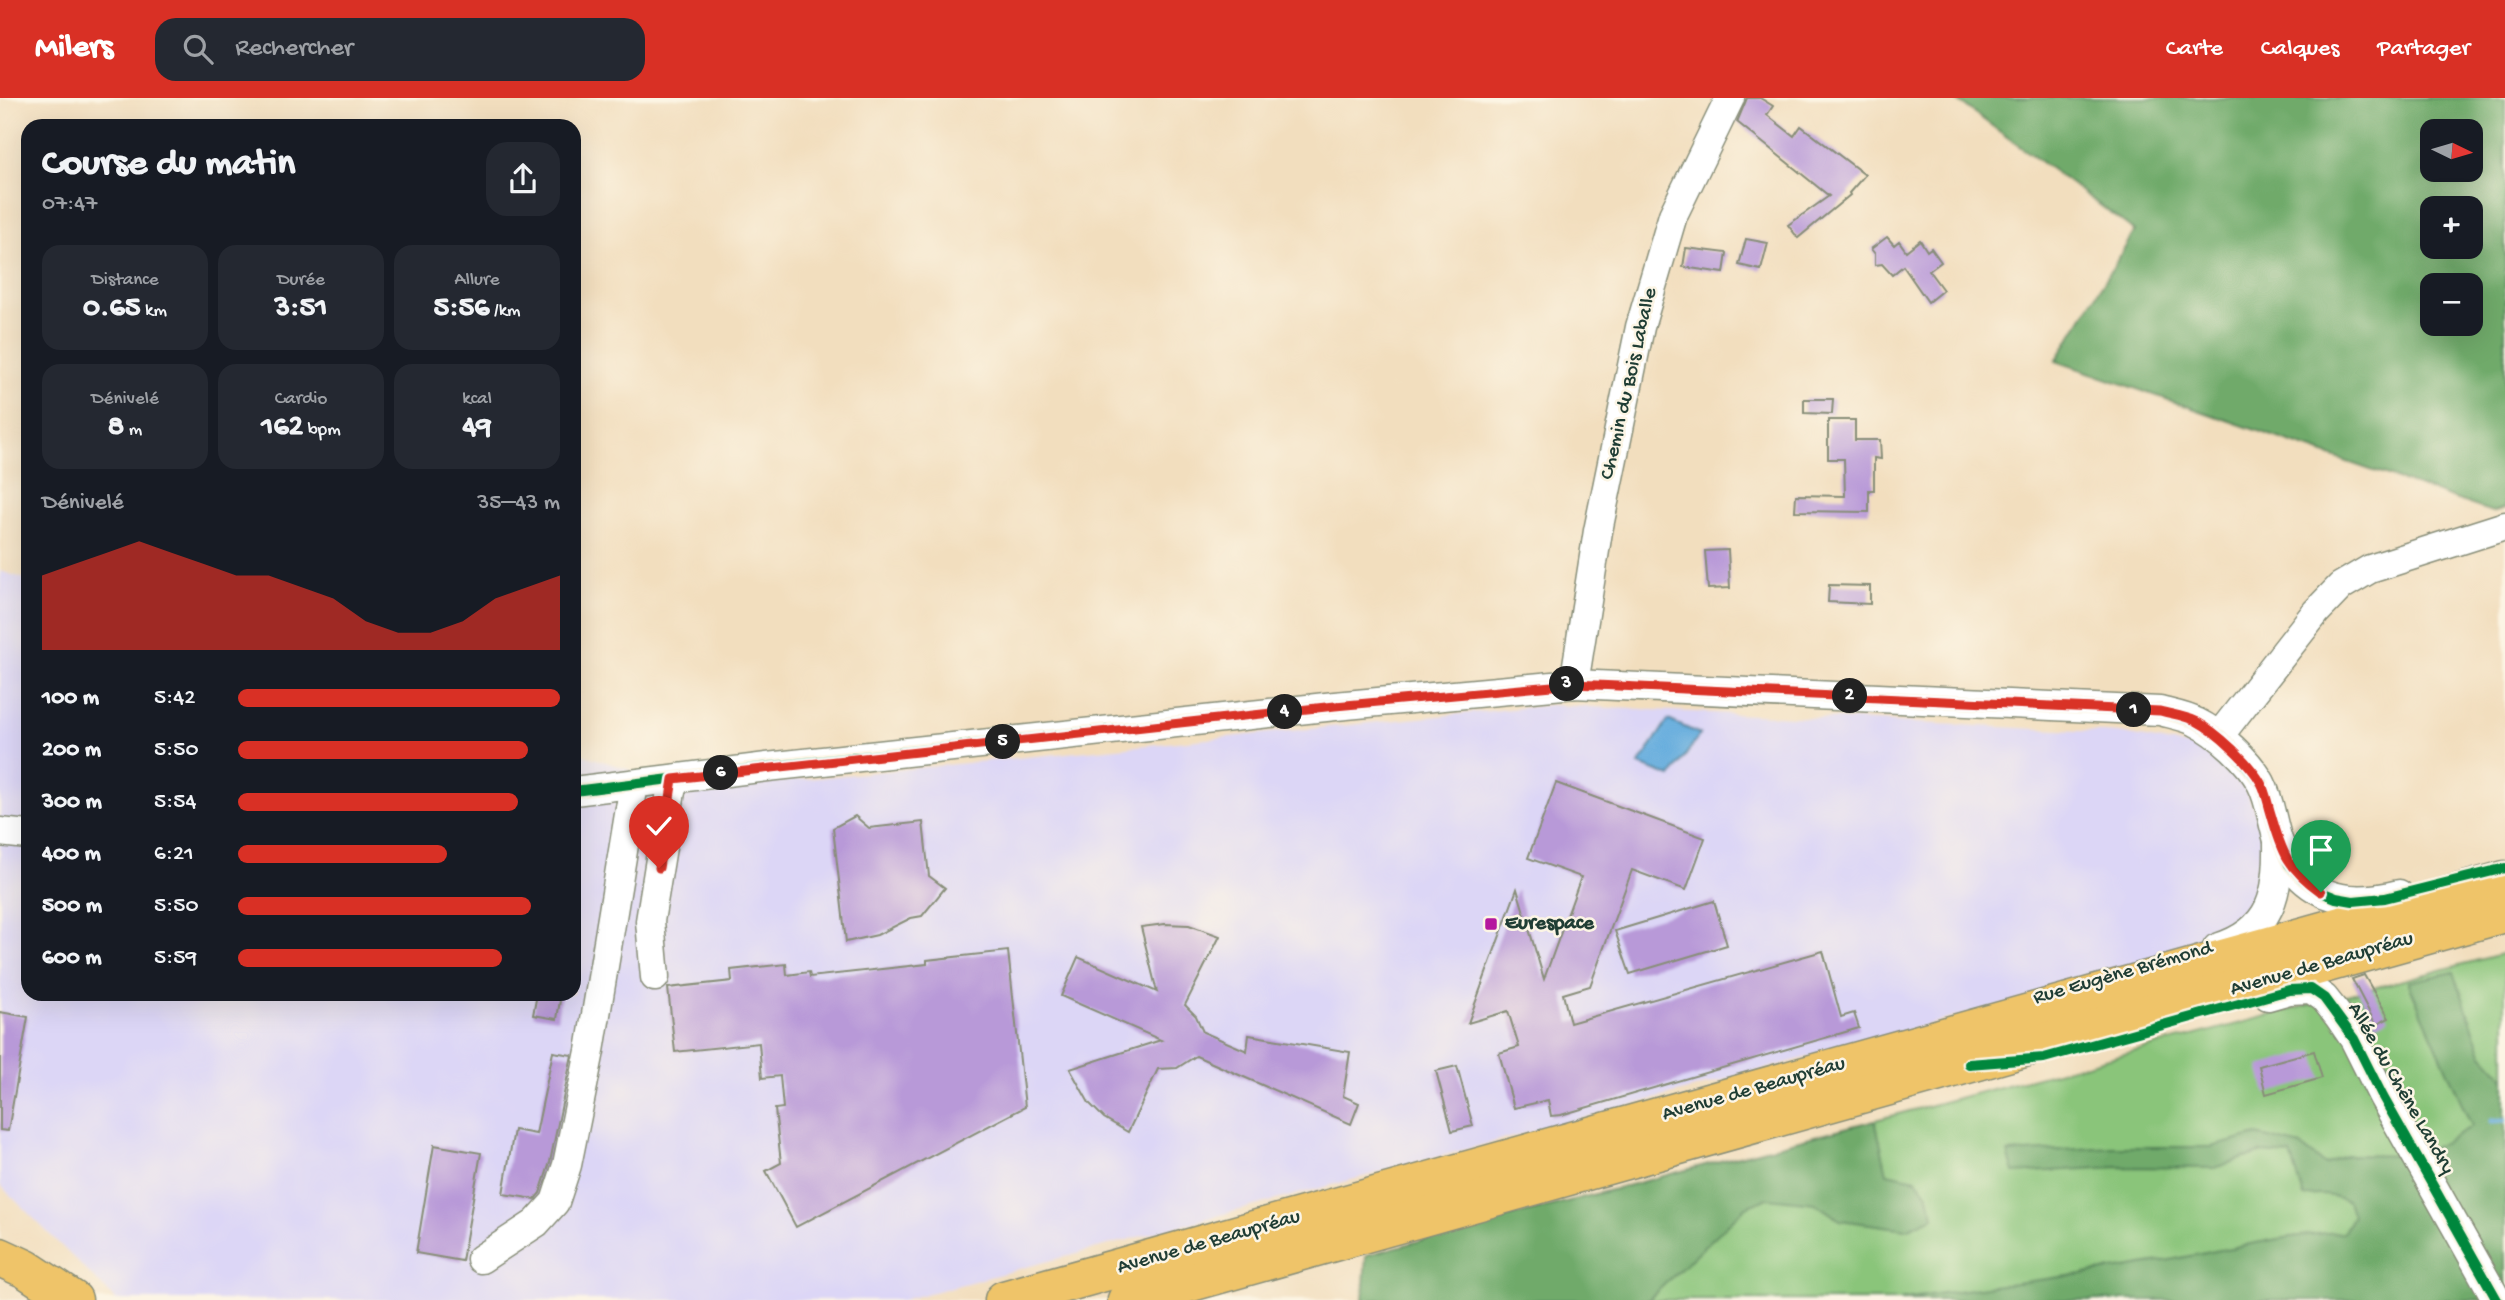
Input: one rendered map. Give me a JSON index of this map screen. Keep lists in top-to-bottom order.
{
  "streets": {
    "highway": ["Avenue de Beaupréau"],
    "street": ["Chemin du Bois Laballe", "Rue Eugène Brémond", "Allée du Chêne Landry"]
  },
  "crossings": [
    ["Chemin du Bois Laballe", "Rue Eugène Brémond"],
    ["Avenue de Beaupréau", "Rue Eugène Brémond"],
    ["Avenue de Beaupréau", "Allée du Chêne Landry"]
  ],
  "places": {
    "transit": ["Eurespace"]
  },
  "north": "right",
  "page": {
    "header": "Milers",
    "search": "Rechercher",
    "nav": ["Carte", "Calques", "Partager"],
    "map_buttons": ["+", "−"],
    "heading": ["Course du matin", "07:47"],
    "stats": [
      ["Distance", "0.65 km"],
      ["Durée", "3:51"],
      ["Allure", "5:56 /km"],
      ["Dénivelé", "8 m"],
      ["Cardio", "162 bpm"],
      ["kcal", "49"]
    ],
    "chart": ["Dénivelé", "35–43 m"],
    "pins": [
      "3",
      "2",
      "1",
      "4",
      "5",
      "6"
    ],
    "list": [
      {
        "name": "100 m",
        "note": "5:42"
      },
      {
        "name": "200 m",
        "note": "5:50"
      },
      {
        "name": "300 m",
        "note": "5:54"
      },
      {
        "name": "400 m",
        "note": "6:21"
      },
      {
        "name": "500 m",
        "note": "5:50"
      },
      {
        "name": "600 m",
        "note": "5:59"
      }
    ]
  }
}
